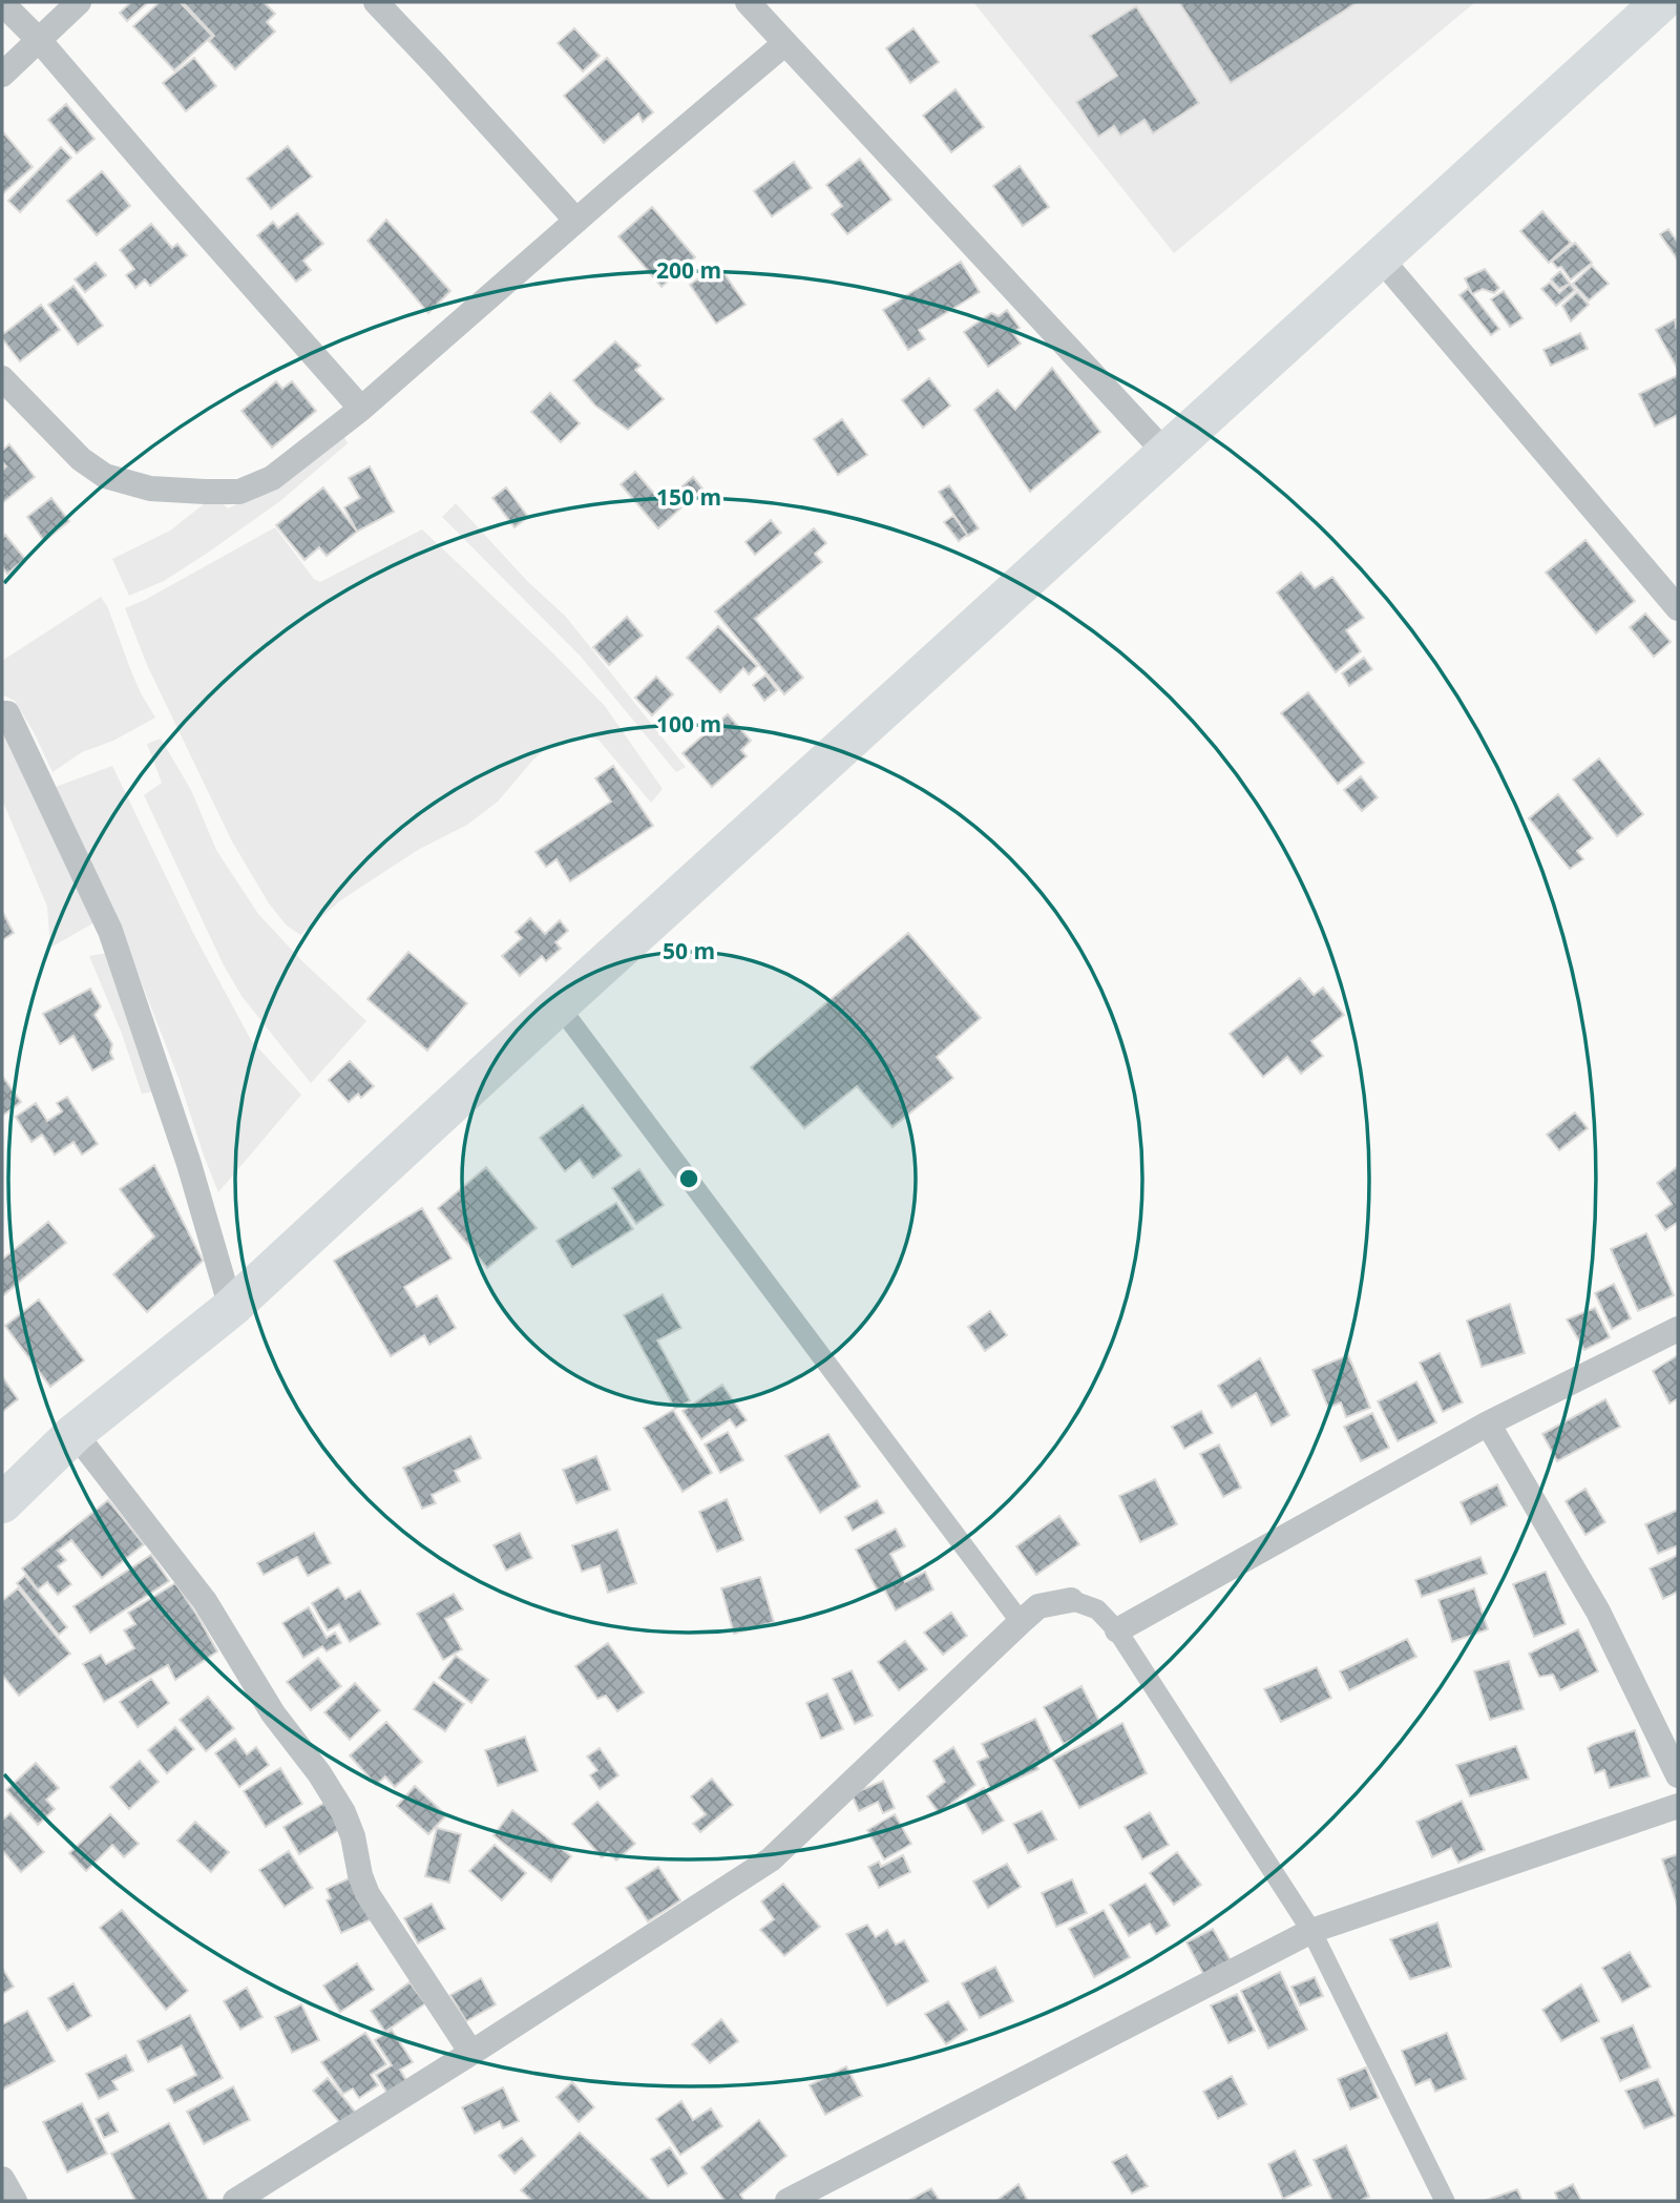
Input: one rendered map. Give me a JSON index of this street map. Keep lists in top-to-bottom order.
{
  "rings": [
    "200 m",
    "150 m",
    "100 m",
    "50 m"
  ]
}
